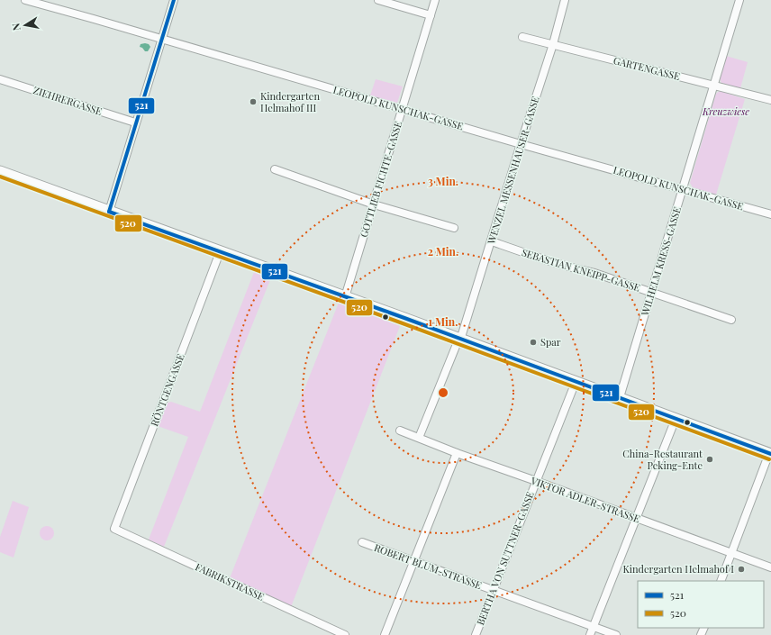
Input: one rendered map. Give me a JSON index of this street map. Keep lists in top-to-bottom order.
{
  "streets": {
    "street": [
      "GARTENGASSE",
      "ZIEHRERGASSE",
      "LEOPOLD KUNSCHAK-GASSE",
      "WENZEL MESSENHAUSER-GASSE",
      "GOTTLIEB FICHTE-GASSE",
      "WILHELM KRESS-GASSE",
      "SEBASTIAN KNEIPP-GASSE",
      "RÖNTGENGASSE",
      "VIKTOR ADLER-STRASSE",
      "BERTHA VON SUTTNER-GASSE",
      "ROBERT BLUM-STRASSE",
      "FABRIKSTRASSE"
    ]
  },
  "crossings": [
    ["GARTENGASSE", "WENZEL MESSENHAUSER-GASSE"],
    ["GARTENGASSE", "WILHELM KRESS-GASSE"],
    ["LEOPOLD KUNSCHAK-GASSE", "WENZEL MESSENHAUSER-GASSE"],
    ["LEOPOLD KUNSCHAK-GASSE", "GOTTLIEB FICHTE-GASSE"],
    ["LEOPOLD KUNSCHAK-GASSE", "WILHELM KRESS-GASSE"],
    ["WENZEL MESSENHAUSER-GASSE", "SEBASTIAN KNEIPP-GASSE"],
    ["WENZEL MESSENHAUSER-GASSE", "VIKTOR ADLER-STRASSE"],
    ["WILHELM KRESS-GASSE", "SEBASTIAN KNEIPP-GASSE"],
    ["RÖNTGENGASSE", "FABRIKSTRASSE"],
    ["VIKTOR ADLER-STRASSE", "BERTHA VON SUTTNER-GASSE"],
    ["BERTHA VON SUTTNER-GASSE", "ROBERT BLUM-STRASSE"]
  ],
  "parks": ["Kreuzwiese"],
  "places": [
    "Kindergarten Helmahof III",
    "Spar",
    "China-Restaurant Peking-Ente",
    "Kindergarten Helmahof I"
  ],
  "lines": ["transit line 521", "transit line 520"],
  "legend": ["521", "520"],
  "north": "left",
  "rings": ["3 Min.", "2 Min.", "1 Min."]
}
